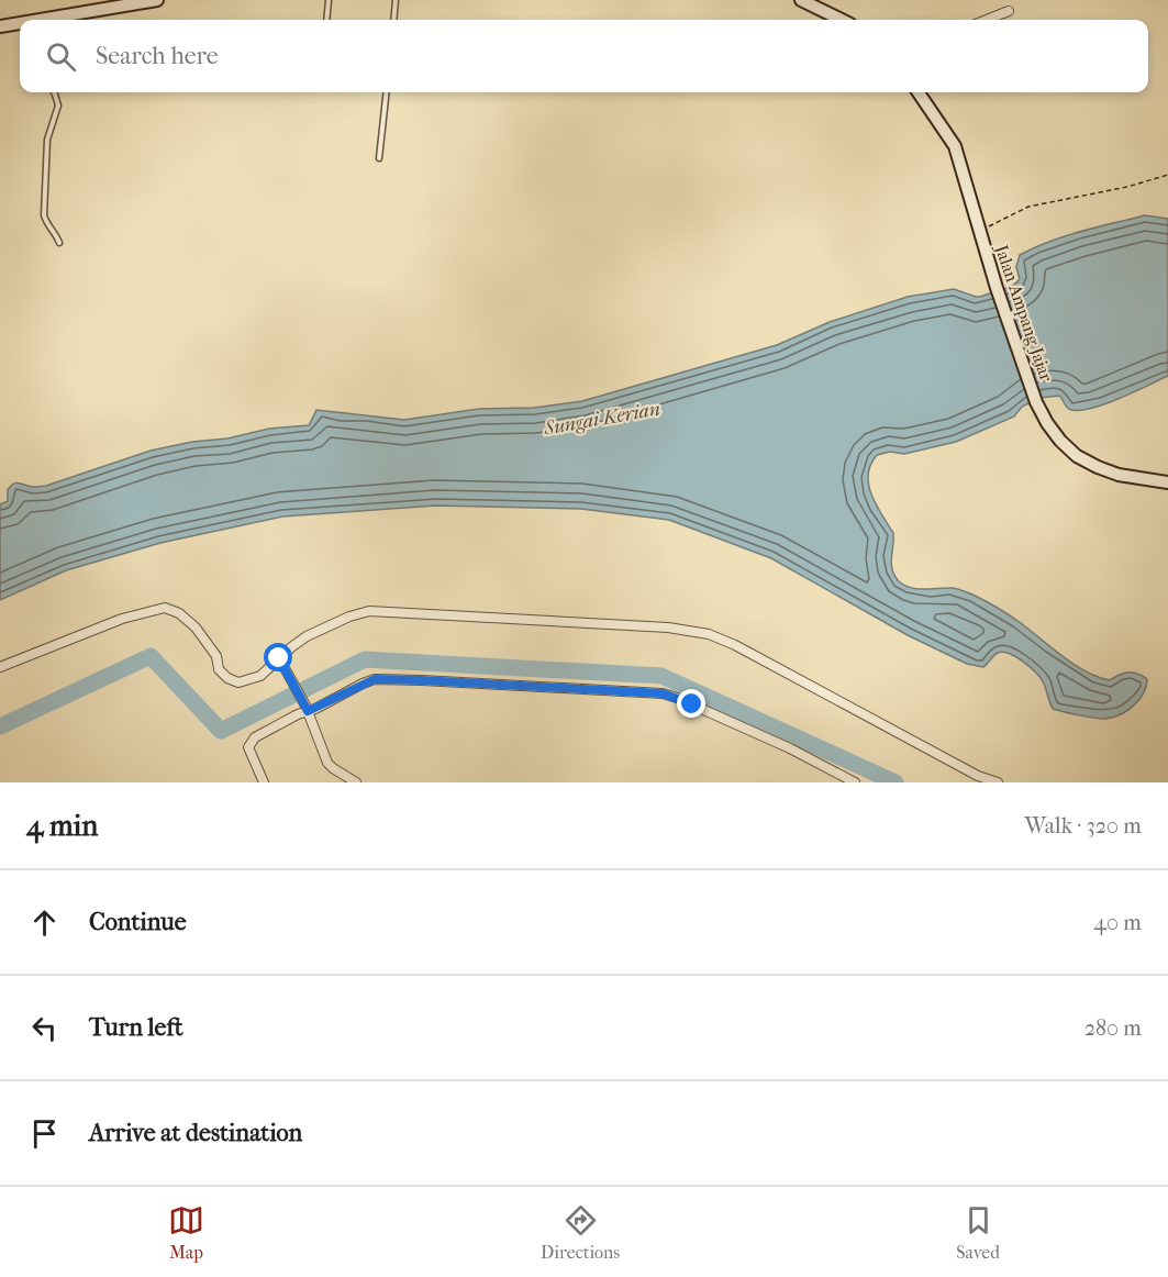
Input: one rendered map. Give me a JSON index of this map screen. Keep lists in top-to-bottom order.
{
  "streets": {
    "street": ["Jalan Ampang Jajar"]
  },
  "water": ["Sungai Kerian"],
  "page": {
    "search": "Search here",
    "heading": ["4 min", "Walk · 320 m"],
    "list": [
      ["Continue", "40 m"],
      ["Turn left", "280 m"],
      "Arrive at destination"
    ],
    "nav": ["Map", "Directions", "Saved"]
  }
}
